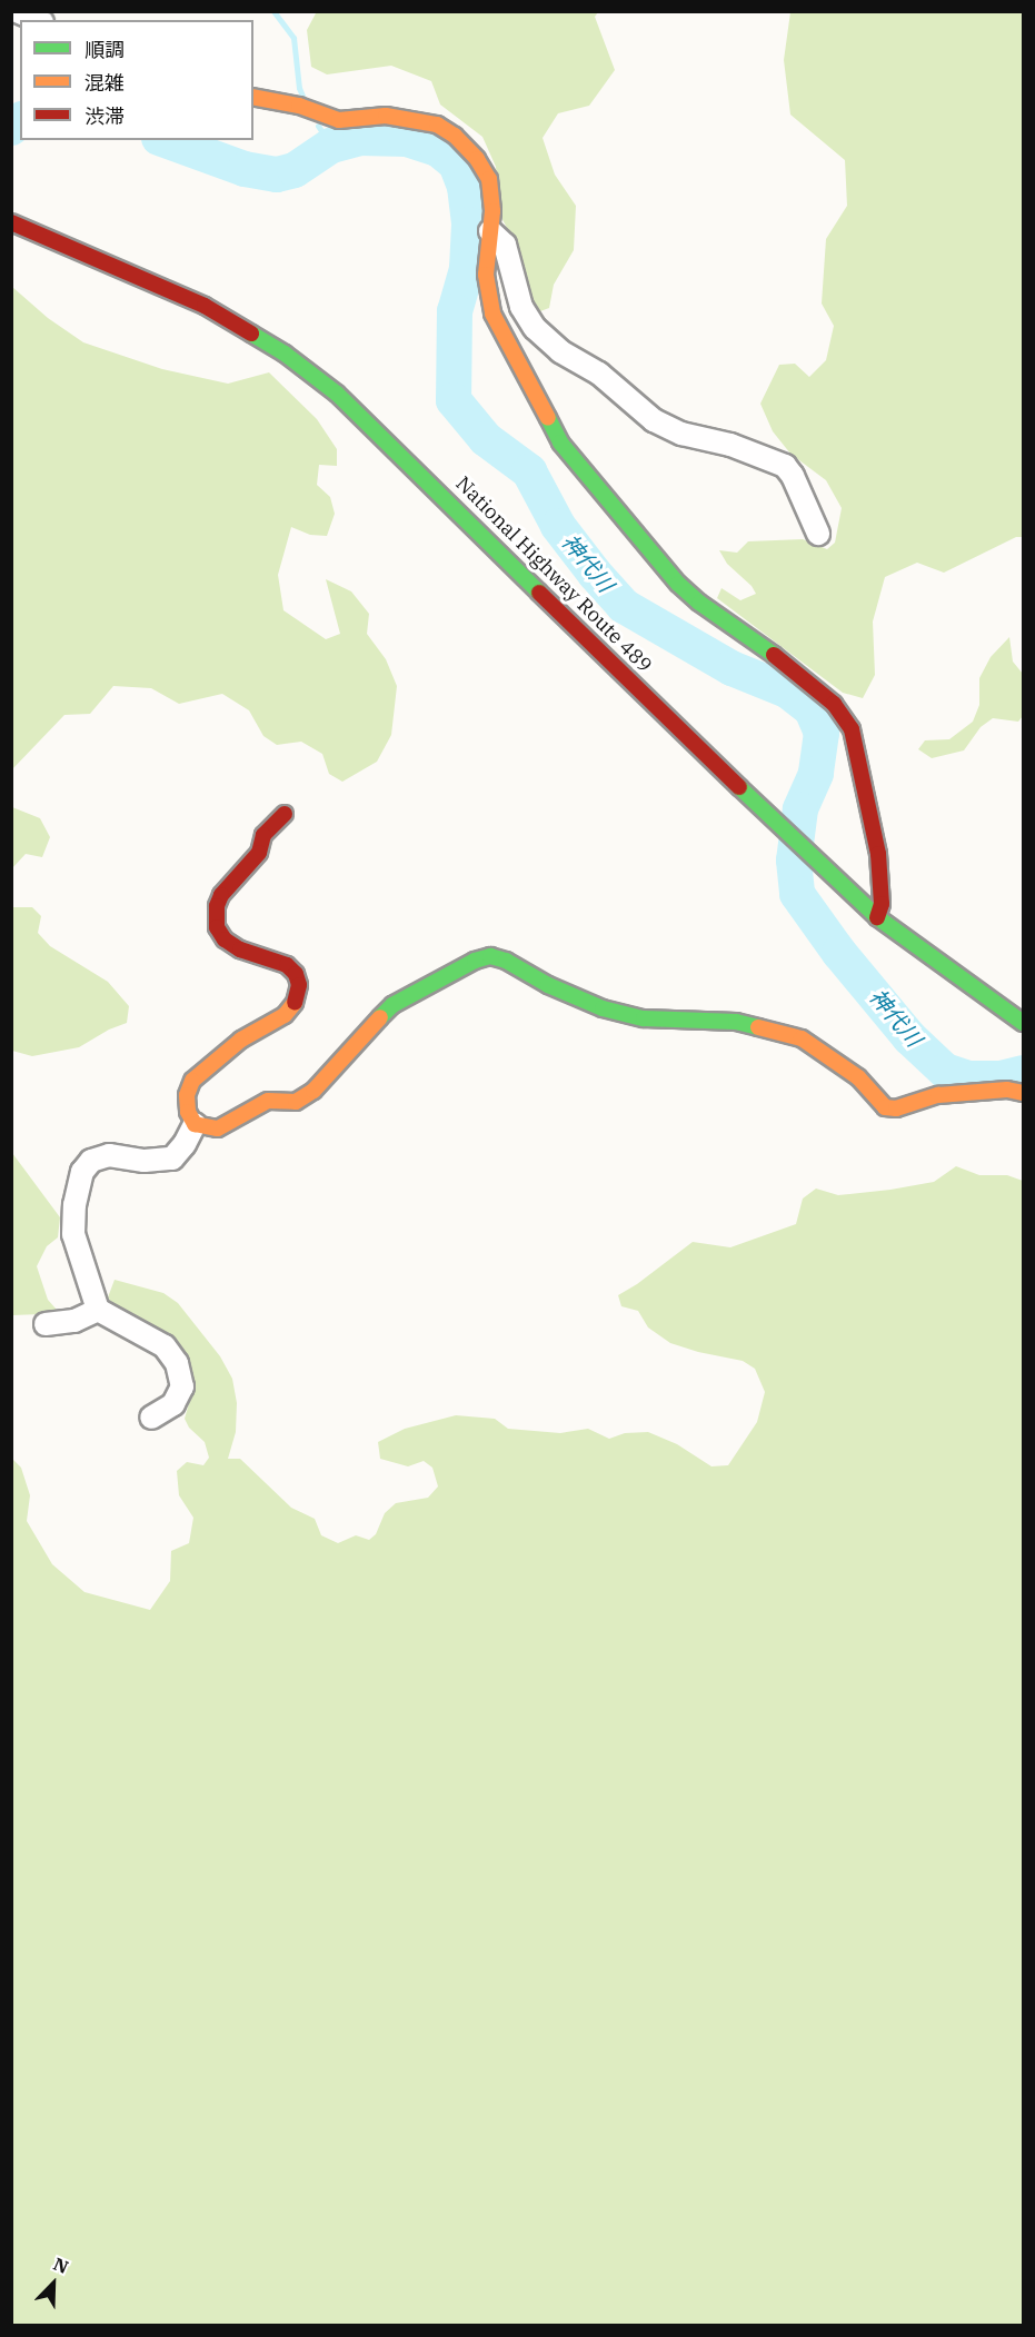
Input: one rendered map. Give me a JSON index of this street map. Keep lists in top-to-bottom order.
{
  "streets": {
    "main road": ["National Highway Route 489"]
  },
  "water": ["神代川"],
  "legend": ["順調", "混雑", "渋滞"],
  "north": "top right"
}
